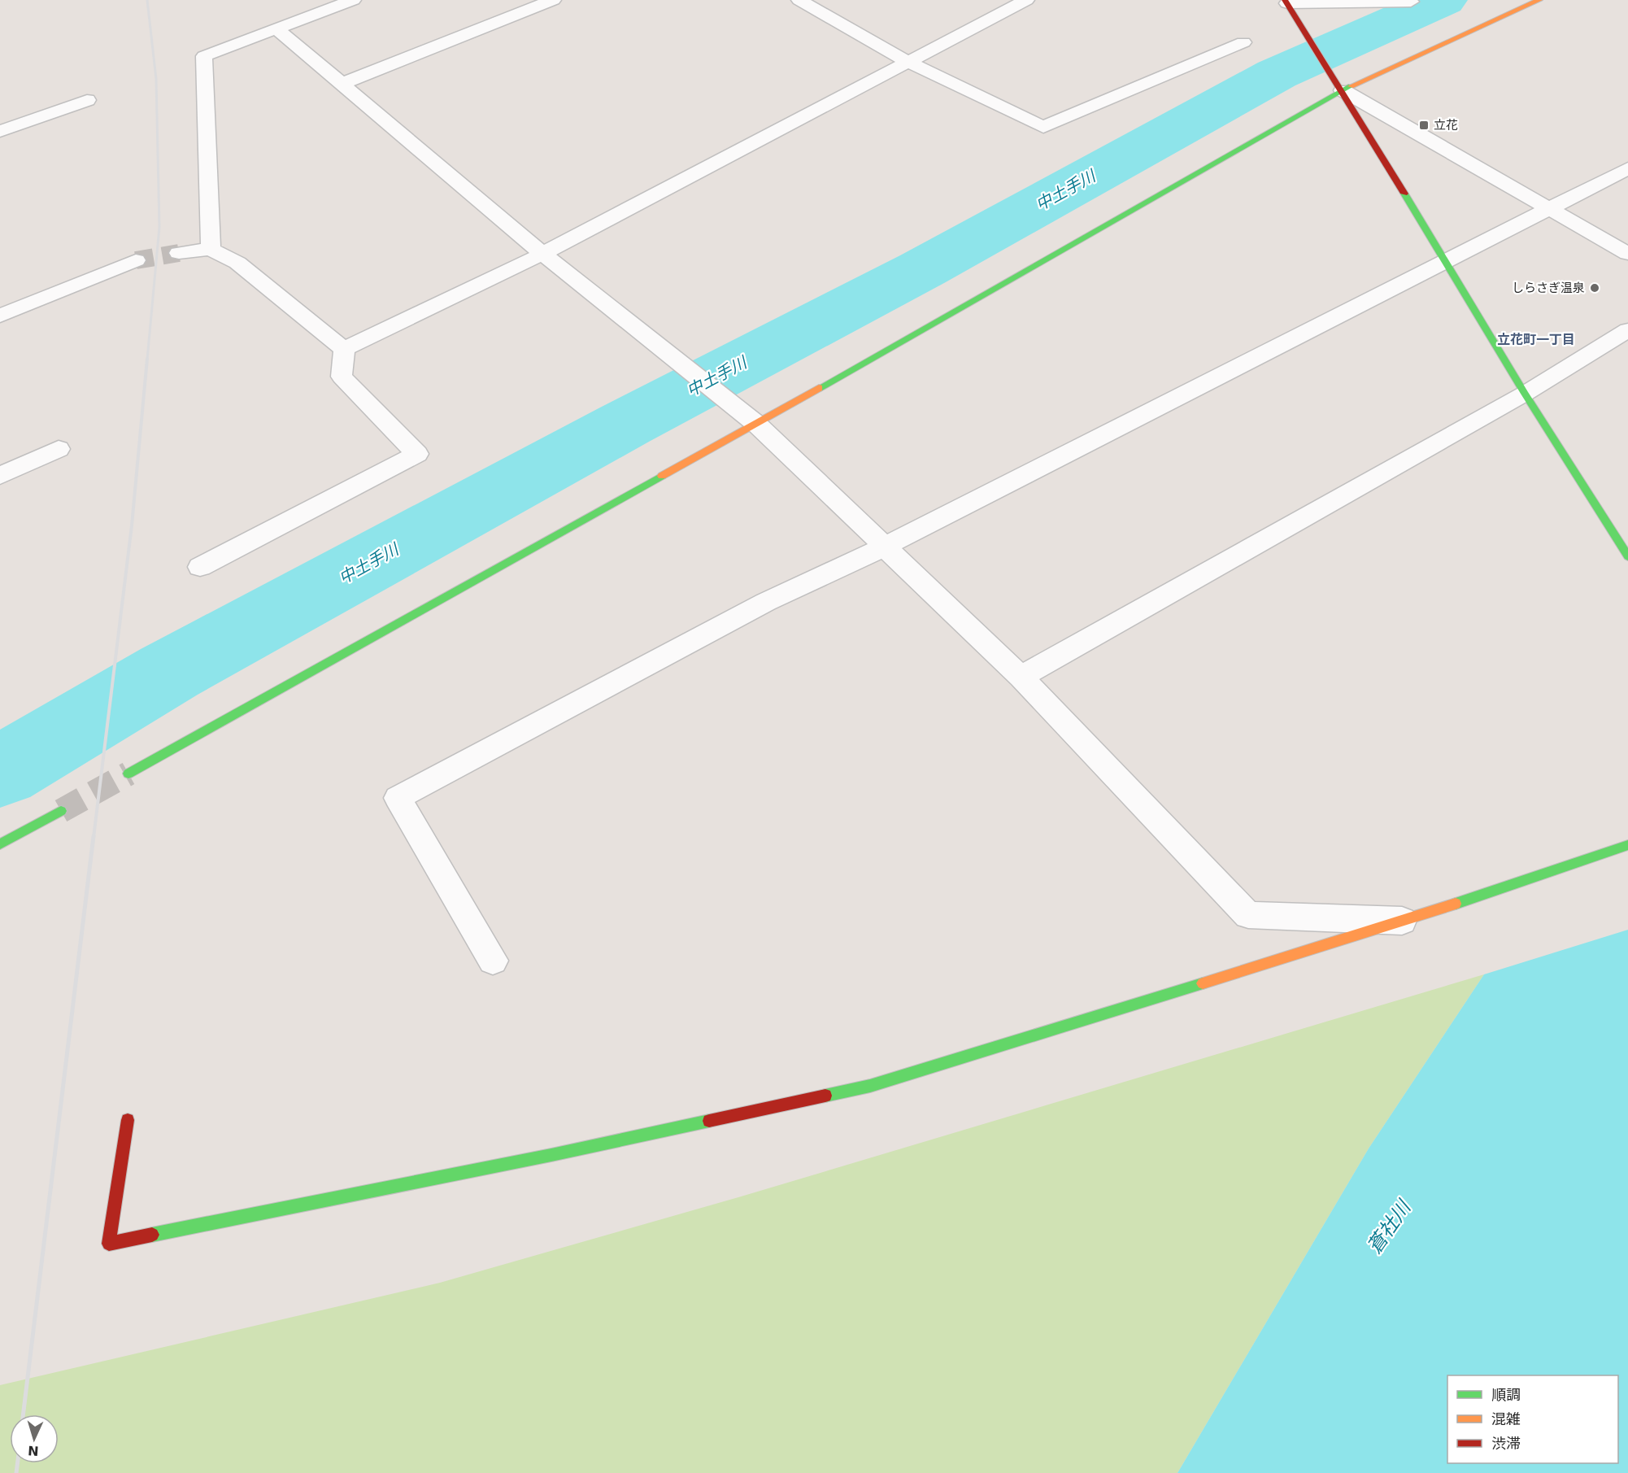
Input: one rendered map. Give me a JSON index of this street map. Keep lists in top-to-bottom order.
{
  "districts": ["立花町一丁目"],
  "water": ["中土手川", "蒼社川"],
  "places": {
    "transit": ["立花"],
    "other": ["しらさぎ温泉"]
  },
  "legend": ["順調", "混雑", "渋滞"],
  "north": "bottom"
}
